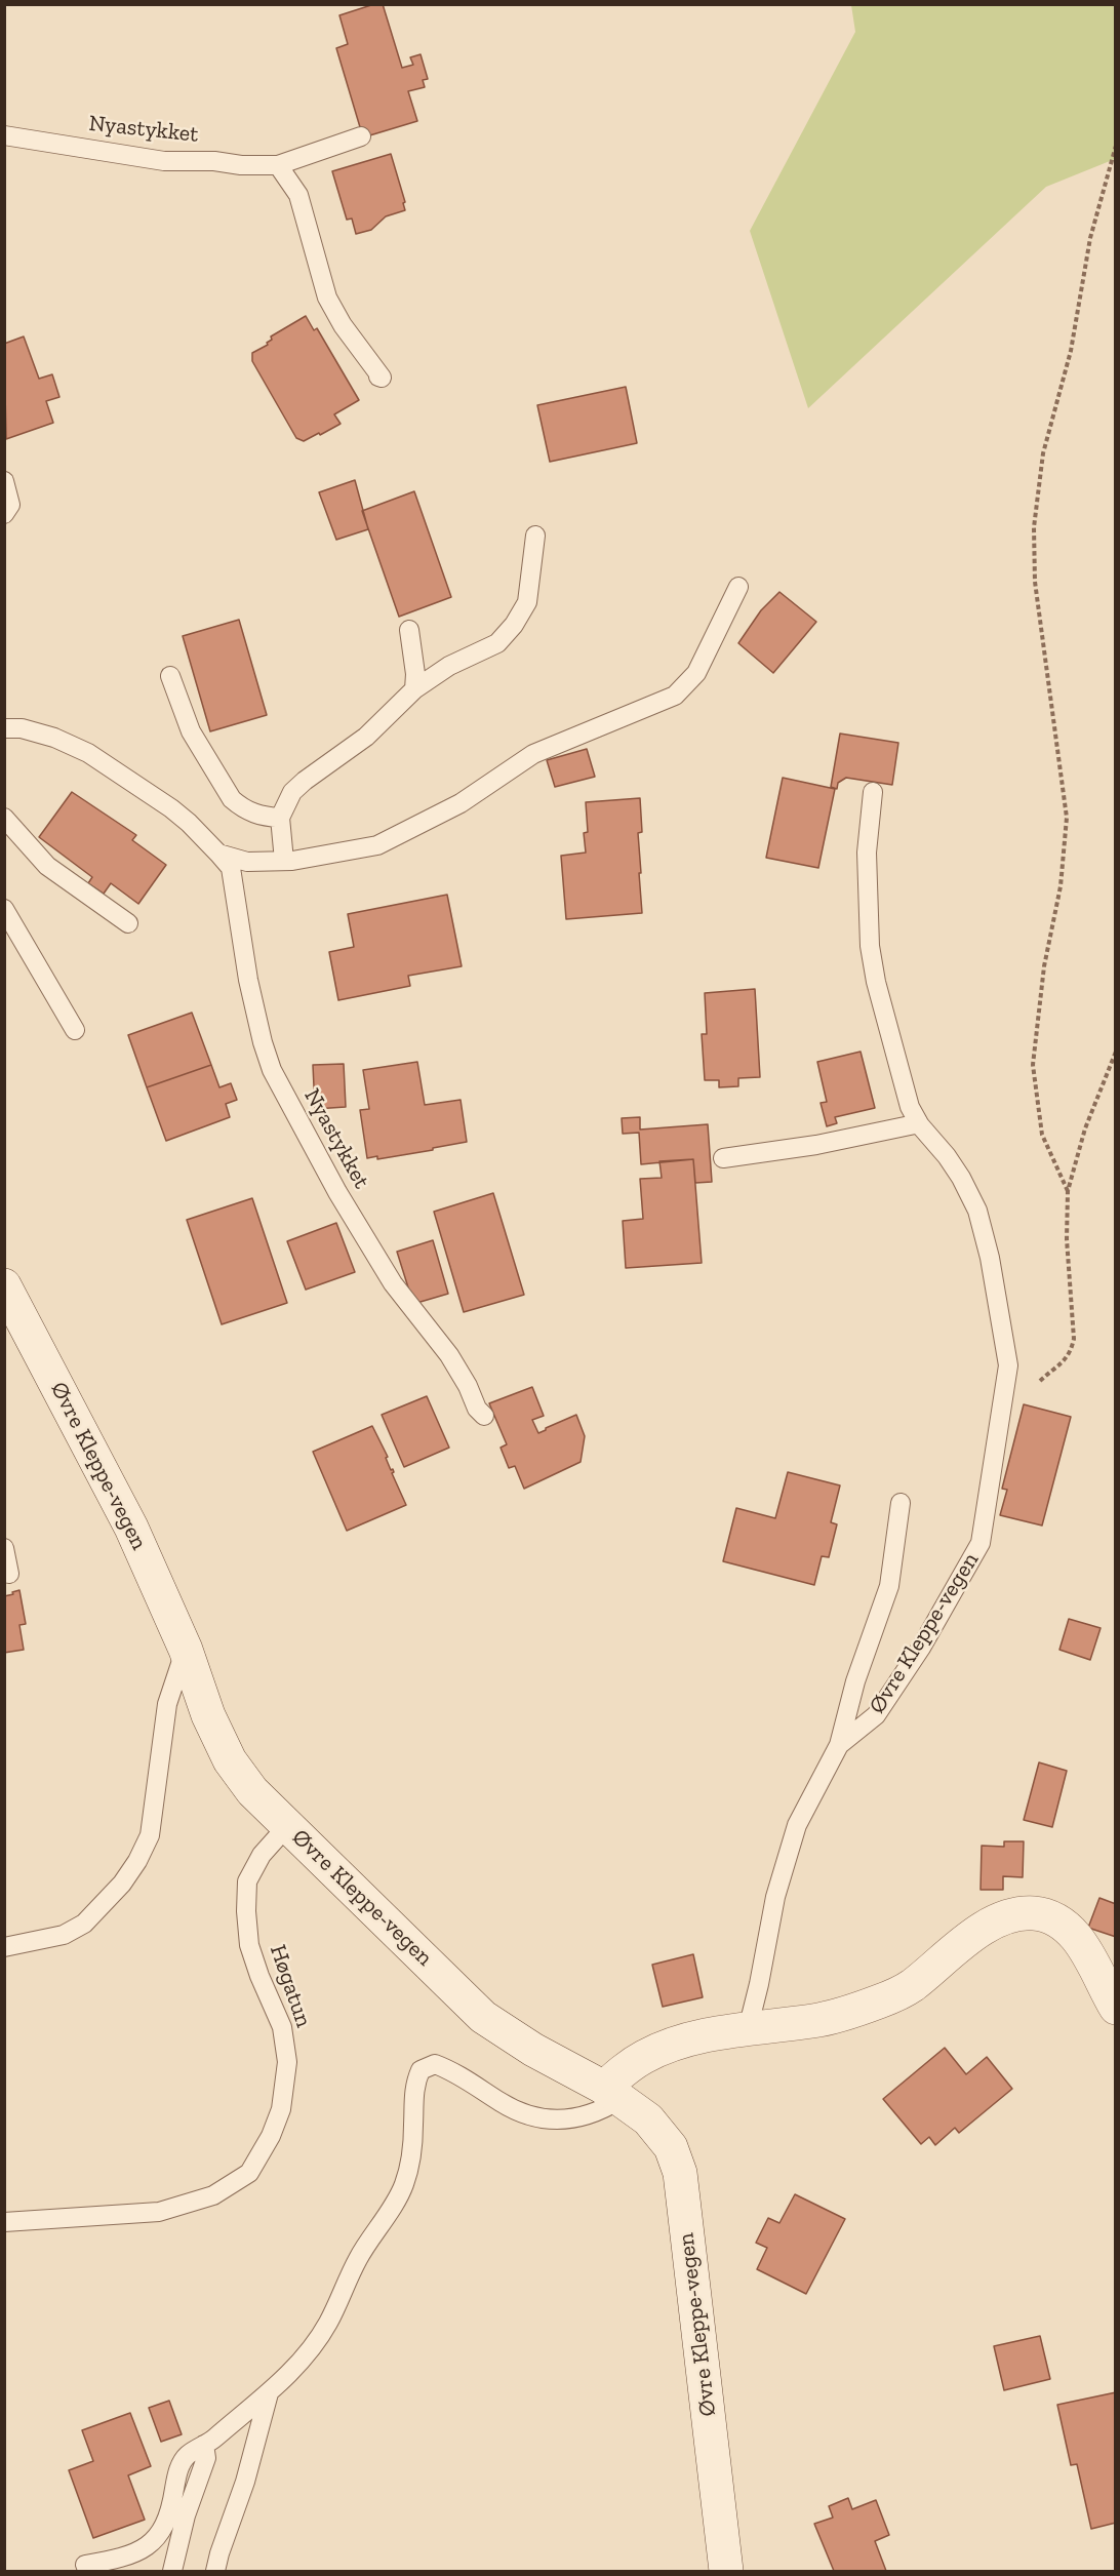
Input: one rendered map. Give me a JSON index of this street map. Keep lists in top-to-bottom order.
{
  "streets": {
    "street": ["Øvre Kleppe-vegen"],
    "lane": ["Nyastykket", "Høgatun"]
  },
  "crossings": [
    ["Øvre Kleppe-vegen", "Høgatun"]
  ]
}
